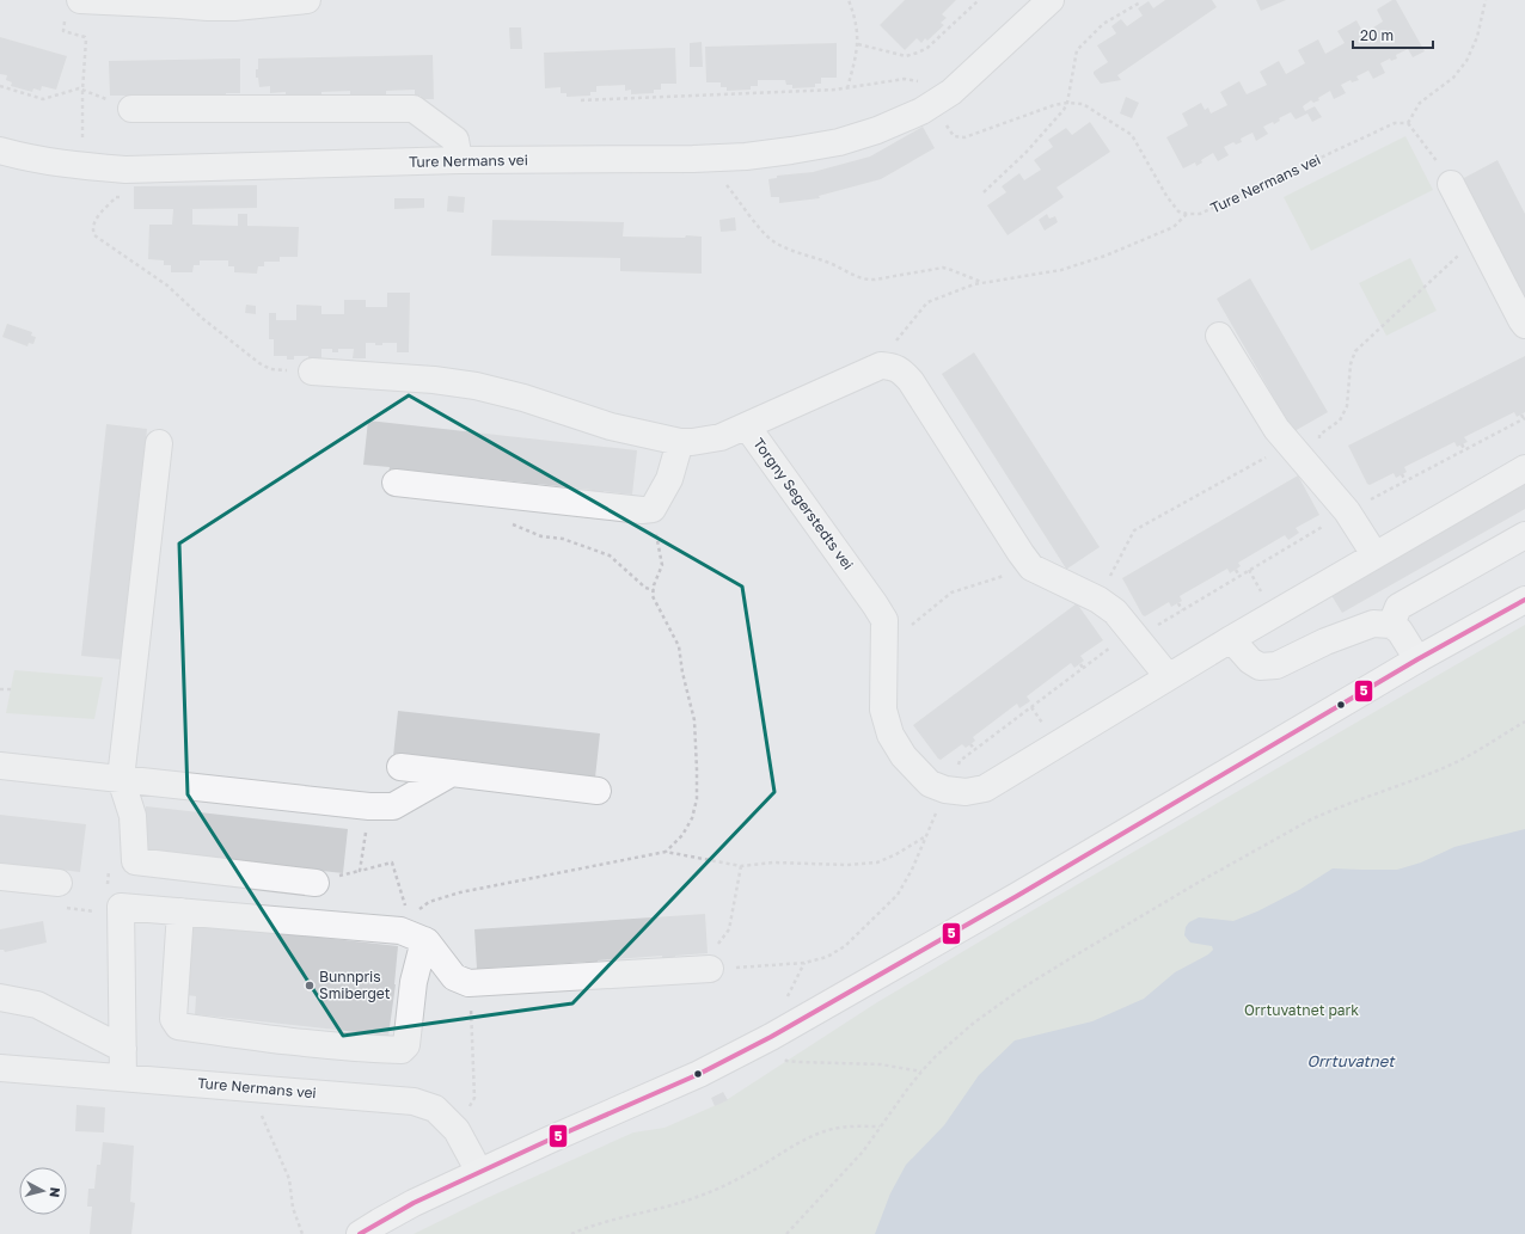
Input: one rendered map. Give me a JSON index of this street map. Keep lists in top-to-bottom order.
{
  "streets": {
    "street": ["Ture Nermans vei", "Torgny Segerstedts vei"]
  },
  "water": ["Orrtuvatnet"],
  "parks": ["Orrtuvatnet park"],
  "places": ["Bunnpris Smiberget"],
  "lines": ["transit line 5"],
  "scale_bar": "20 m",
  "north": "right"
}
